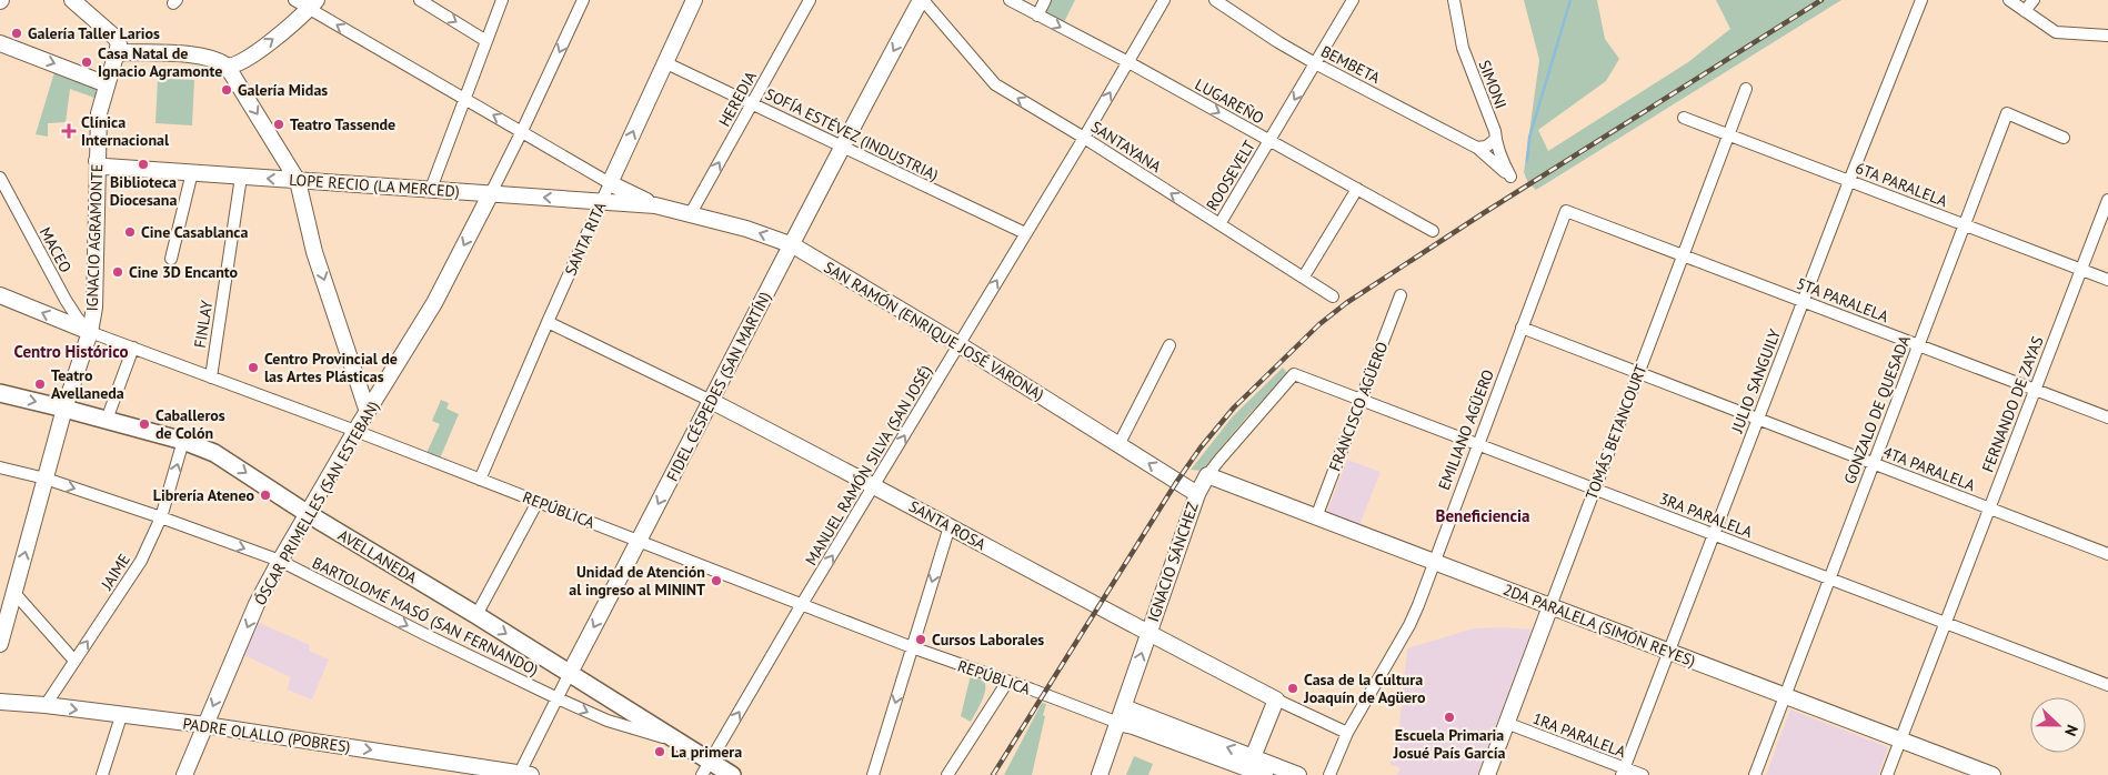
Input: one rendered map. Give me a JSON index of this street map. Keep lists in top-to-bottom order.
{
  "streets": {
    "main road": [
      "LOPE RECIO (LA MERCED)",
      "IGNACIO AGRAMONTE",
      "SANTA RITA",
      "SAN RAMÓN (ENRIQUE JOSÉ VARONA)",
      "FIDEL CÉSPEDES (SAN MARTÍN)",
      "TOMÁS BETANCOURT",
      "ÓSCAR PRIMELLES (SAN ESTEBAN)",
      "REPÚBLICA",
      "SANTA ROSA",
      "AVELLANEDA",
      "IGNACIO SÁNCHEZ",
      "2DA PARALELA (SIMÓN REYES)",
      "PADRE OLALLO (POBRES)"
    ],
    "street": [
      "BEMBETA",
      "SIMONI",
      "HEREDIA",
      "LUGAREÑO",
      "SOFÍA ESTÉVEZ (INDUSTRIA)",
      "SANTAYANA",
      "ROOSEVELT",
      "6TA PARALELA",
      "MACEO",
      "5TA PARALELA",
      "FINLAY",
      "JULIO SANGUILY",
      "FERNANDO DE ZAYAS",
      "FRANCISCO AGÜERO",
      "GONZALO DE QUESADA",
      "EMILIANO AGÜERO",
      "MANUEL RAMÓN SILVA (SAN JOSÉ)",
      "4TA PARALELA",
      "3RA PARALELA",
      "JAIME",
      "BARTOLOMÉ MASÓ (SAN FERNANDO)",
      "1RA PARALELA"
    ]
  },
  "crossings": [
    ["BEMBETA", "SIMONI"],
    ["BEMBETA", "ROOSEVELT"],
    ["HEREDIA", "SOFÍA ESTÉVEZ (INDUSTRIA)"],
    ["HEREDIA", "SAN RAMÓN (ENRIQUE JOSÉ VARONA)"],
    ["LUGAREÑO", "ROOSEVELT"],
    ["LUGAREÑO", "MANUEL RAMÓN SILVA (SAN JOSÉ)"],
    ["SOFÍA ESTÉVEZ (INDUSTRIA)", "SANTA RITA"],
    ["SOFÍA ESTÉVEZ (INDUSTRIA)", "FIDEL CÉSPEDES (SAN MARTÍN)"],
    ["SOFÍA ESTÉVEZ (INDUSTRIA)", "MANUEL RAMÓN SILVA (SAN JOSÉ)"],
    ["SANTAYANA", "ROOSEVELT"],
    ["SANTAYANA", "FIDEL CÉSPEDES (SAN MARTÍN)"],
    ["SANTAYANA", "MANUEL RAMÓN SILVA (SAN JOSÉ)"],
    ["6TA PARALELA", "JULIO SANGUILY"],
    ["6TA PARALELA", "FERNANDO DE ZAYAS"],
    ["6TA PARALELA", "GONZALO DE QUESADA"],
    ["6TA PARALELA", "TOMÁS BETANCOURT"],
    ["LOPE RECIO (LA MERCED)", "IGNACIO AGRAMONTE"],
    ["LOPE RECIO (LA MERCED)", "SANTA RITA"],
    ["LOPE RECIO (LA MERCED)", "FINLAY"],
    ["LOPE RECIO (LA MERCED)", "SAN RAMÓN (ENRIQUE JOSÉ VARONA)"],
    ["LOPE RECIO (LA MERCED)", "ÓSCAR PRIMELLES (SAN ESTEBAN)"],
    ["IGNACIO AGRAMONTE", "MACEO"],
    ["IGNACIO AGRAMONTE", "REPÚBLICA"],
    ["IGNACIO AGRAMONTE", "AVELLANEDA"],
    ["IGNACIO AGRAMONTE", "BARTOLOMÉ MASÓ (SAN FERNANDO)"],
    ["SANTA RITA", "REPÚBLICA"],
    ["SANTA RITA", "SANTA ROSA"],
    ["MACEO", "REPÚBLICA"],
    ["5TA PARALELA", "JULIO SANGUILY"],
    ["5TA PARALELA", "FERNANDO DE ZAYAS"],
    ["5TA PARALELA", "GONZALO DE QUESADA"],
    ["5TA PARALELA", "EMILIANO AGÜERO"],
    ["5TA PARALELA", "TOMÁS BETANCOURT"],
    ["FINLAY", "REPÚBLICA"],
    ["SAN RAMÓN (ENRIQUE JOSÉ VARONA)", "FIDEL CÉSPEDES (SAN MARTÍN)"],
    ["SAN RAMÓN (ENRIQUE JOSÉ VARONA)", "MANUEL RAMÓN SILVA (SAN JOSÉ)"],
    ["SAN RAMÓN (ENRIQUE JOSÉ VARONA)", "IGNACIO SÁNCHEZ"],
    ["JULIO SANGUILY", "4TA PARALELA"],
    ["JULIO SANGUILY", "3RA PARALELA"],
    ["JULIO SANGUILY", "2DA PARALELA (SIMÓN REYES)"],
    ["JULIO SANGUILY", "1RA PARALELA"],
    ["FIDEL CÉSPEDES (SAN MARTÍN)", "REPÚBLICA"],
    ["FIDEL CÉSPEDES (SAN MARTÍN)", "SANTA ROSA"],
    ["FIDEL CÉSPEDES (SAN MARTÍN)", "AVELLANEDA"],
    ["FIDEL CÉSPEDES (SAN MARTÍN)", "BARTOLOMÉ MASÓ (SAN FERNANDO)"],
    ["FIDEL CÉSPEDES (SAN MARTÍN)", "PADRE OLALLO (POBRES)"],
    ["FERNANDO DE ZAYAS", "4TA PARALELA"],
    ["FERNANDO DE ZAYAS", "3RA PARALELA"],
    ["FERNANDO DE ZAYAS", "2DA PARALELA (SIMÓN REYES)"],
    ["FRANCISCO AGÜERO", "3RA PARALELA"],
    ["FRANCISCO AGÜERO", "2DA PARALELA (SIMÓN REYES)"],
    ["GONZALO DE QUESADA", "4TA PARALELA"],
    ["GONZALO DE QUESADA", "3RA PARALELA"],
    ["GONZALO DE QUESADA", "2DA PARALELA (SIMÓN REYES)"],
    ["EMILIANO AGÜERO", "4TA PARALELA"],
    ["EMILIANO AGÜERO", "3RA PARALELA"],
    ["EMILIANO AGÜERO", "SANTA ROSA"],
    ["EMILIANO AGÜERO", "2DA PARALELA (SIMÓN REYES)"],
    ["TOMÁS BETANCOURT", "4TA PARALELA"],
    ["TOMÁS BETANCOURT", "3RA PARALELA"],
    ["TOMÁS BETANCOURT", "2DA PARALELA (SIMÓN REYES)"],
    ["TOMÁS BETANCOURT", "1RA PARALELA"],
    ["MANUEL RAMÓN SILVA (SAN JOSÉ)", "REPÚBLICA"],
    ["MANUEL RAMÓN SILVA (SAN JOSÉ)", "SANTA ROSA"],
    ["MANUEL RAMÓN SILVA (SAN JOSÉ)", "AVELLANEDA"],
    ["ÓSCAR PRIMELLES (SAN ESTEBAN)", "REPÚBLICA"],
    ["ÓSCAR PRIMELLES (SAN ESTEBAN)", "AVELLANEDA"],
    ["ÓSCAR PRIMELLES (SAN ESTEBAN)", "BARTOLOMÉ MASÓ (SAN FERNANDO)"],
    ["ÓSCAR PRIMELLES (SAN ESTEBAN)", "PADRE OLALLO (POBRES)"],
    ["REPÚBLICA", "IGNACIO SÁNCHEZ"],
    ["3RA PARALELA", "IGNACIO SÁNCHEZ"],
    ["SANTA ROSA", "IGNACIO SÁNCHEZ"],
    ["AVELLANEDA", "JAIME"],
    ["AVELLANEDA", "BARTOLOMÉ MASÓ (SAN FERNANDO)"],
    ["IGNACIO SÁNCHEZ", "2DA PARALELA (SIMÓN REYES)"],
    ["JAIME", "BARTOLOMÉ MASÓ (SAN FERNANDO)"],
    ["JAIME", "PADRE OLALLO (POBRES)"]
  ],
  "one_way": [
    "HEREDIA",
    "LUGAREÑO",
    "SANTAYANA",
    "FIDEL CÉSPEDES (SAN MARTÍN)",
    "MANUEL RAMÓN SILVA (SAN JOSÉ)",
    "ÓSCAR PRIMELLES (SAN ESTEBAN)",
    "AVELLANEDA",
    "JAIME",
    "BARTOLOMÉ MASÓ (SAN FERNANDO)",
    "PADRE OLALLO (POBRES)"
  ],
  "districts": ["Centro Histórico", "Beneficiencia"],
  "places": {
    "other": [
      "Galería Taller Larios",
      "Casa Natal de Ignacio Agramonte",
      "Galería Midas",
      "Teatro Tassende",
      "Biblioteca Diocesana",
      "Cine Casablanca",
      "Cine 3D Encanto",
      "Centro Provincial de las Artes Plásticas",
      "Teatro Avellaneda",
      "Caballeros de Colón",
      "Librería Ateneo",
      "Unidad de Atención al ingreso al MININT",
      "Cursos Laborales",
      "Casa de la Cultura Joaquín de Agüero",
      "Escuela Primaria Josué País García",
      "La primera"
    ],
    "health": ["Clínica Internacional"]
  },
  "north": "right"
}
